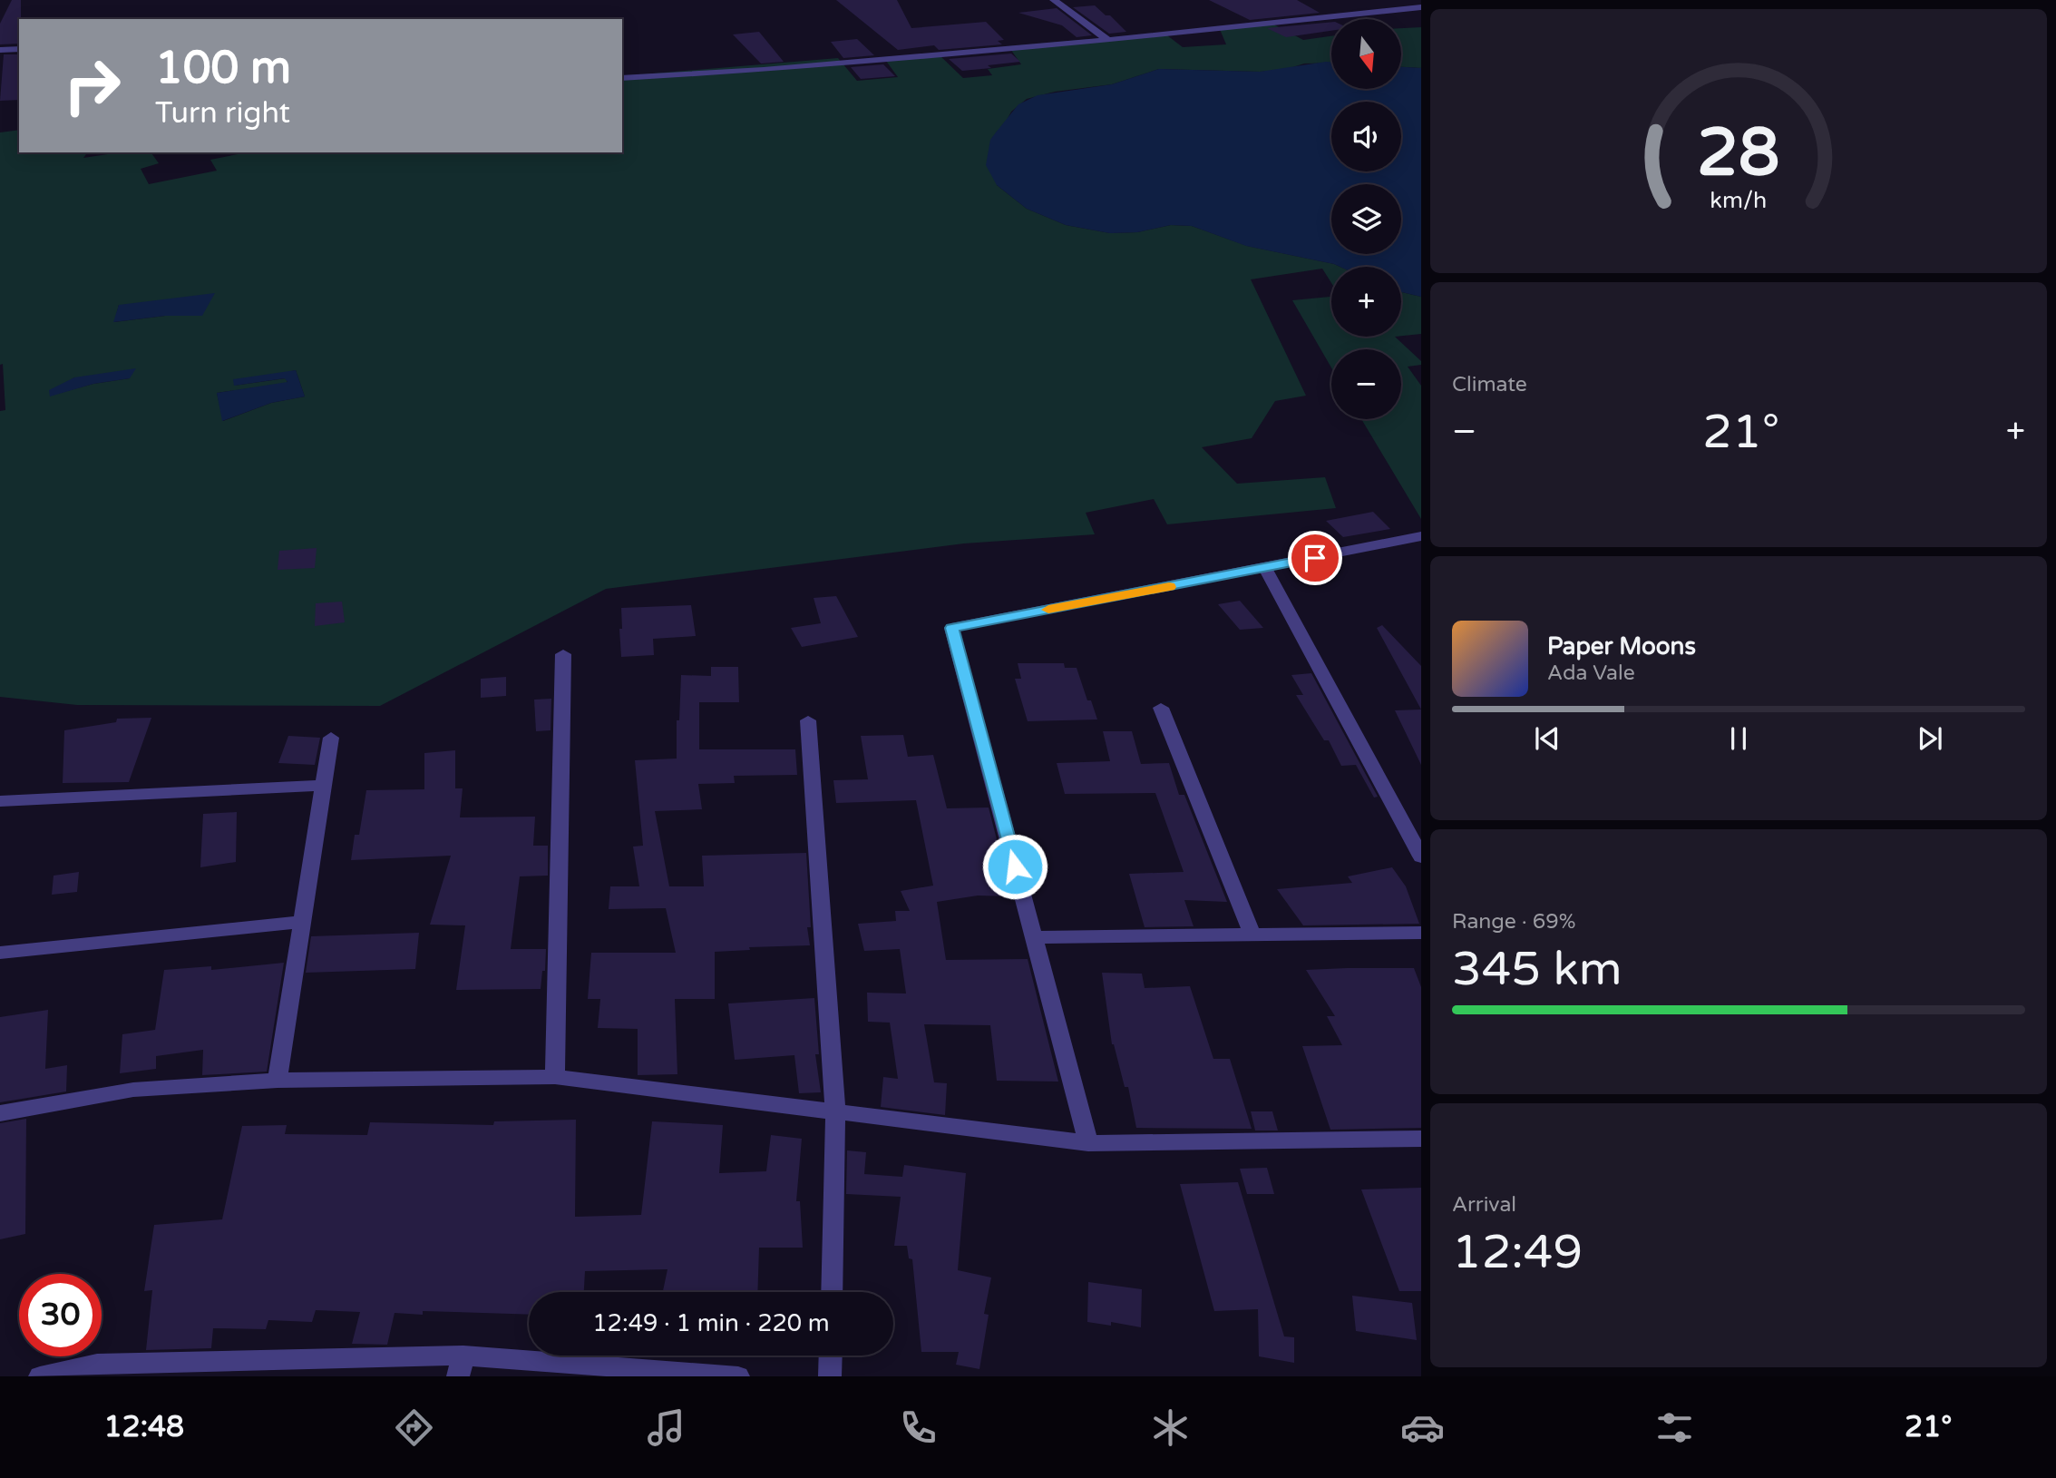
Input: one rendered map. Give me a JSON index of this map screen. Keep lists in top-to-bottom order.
{
  "north": "bottom",
  "page": {
    "map_buttons": ["+", "−"],
    "turn": ["100 m", "Turn right"],
    "tile": [
      "Climate",
      ["Range · 69%", "345 km"],
      ["Arrival", "12:49"]
    ],
    "heat": ["−", "21°", "+"],
    "song": ["Paper Moons", "Ada Vale"],
    "limit": "30",
    "trip": "12:49 · 1 min · 220 m",
    "tabs": ["12:48", "21°"],
    "gauge": ["28", "km/h"]
  }
}
